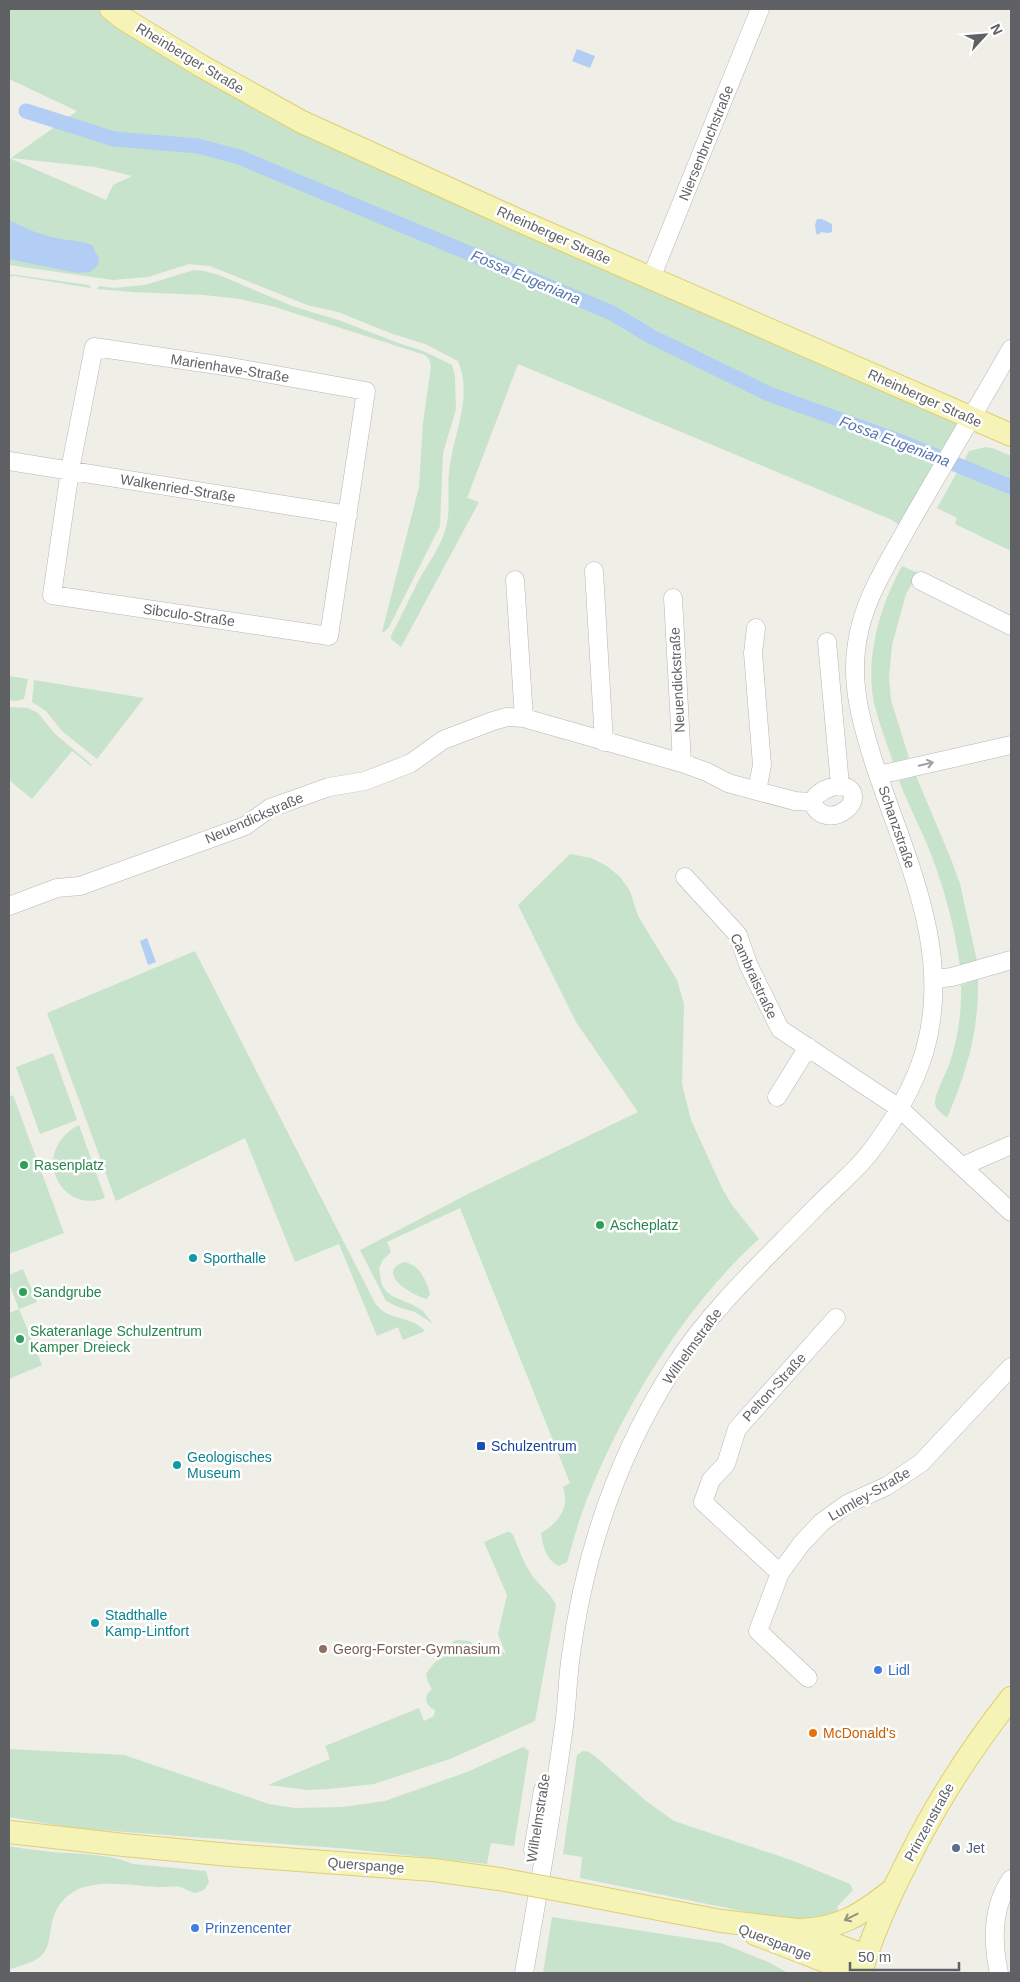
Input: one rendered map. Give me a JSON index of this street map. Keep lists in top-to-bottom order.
{
  "streets": {
    "main road": ["Rheinberger Straße", "Prinzenstraße", "Querspange"],
    "street": [
      "Niersenbruchstraße",
      "Marienhave-Straße",
      "Walkenried-Straße",
      "Sibculo-Straße",
      "Neuendickstraße",
      "Schanzstraße",
      "Cambraistraße",
      "Wilhelmstraße",
      "Pelton-Straße",
      "Lumley-Straße"
    ]
  },
  "crossings": [
    ["Rheinberger Straße", "Niersenbruchstraße"],
    ["Rheinberger Straße", "Schanzstraße"],
    ["Marienhave-Straße", "Walkenried-Straße"],
    ["Marienhave-Straße", "Sibculo-Straße"],
    ["Walkenried-Straße", "Sibculo-Straße"],
    ["Schanzstraße", "Cambraistraße"],
    ["Schanzstraße", "Wilhelmstraße"],
    ["Cambraistraße", "Wilhelmstraße"],
    ["Pelton-Straße", "Lumley-Straße"],
    ["Prinzenstraße", "Querspange"]
  ],
  "water": ["Fossa Eugeniana"],
  "places": {
    "other": [
      "Rasenplatz",
      "Ascheplatz",
      "Sporthalle",
      "Sandgrube",
      "Skateranlage Schulzentrum Kamper Dreieck",
      "Geologisches Museum",
      "Stadthalle Kamp-Lintfort",
      "Georg-Forster-Gymnasium",
      "Lidl",
      "McDonald's",
      "Jet",
      "Prinzencenter"
    ],
    "transit": ["Schulzentrum"]
  },
  "scale_bar": "50 m",
  "north": "top right"
}
